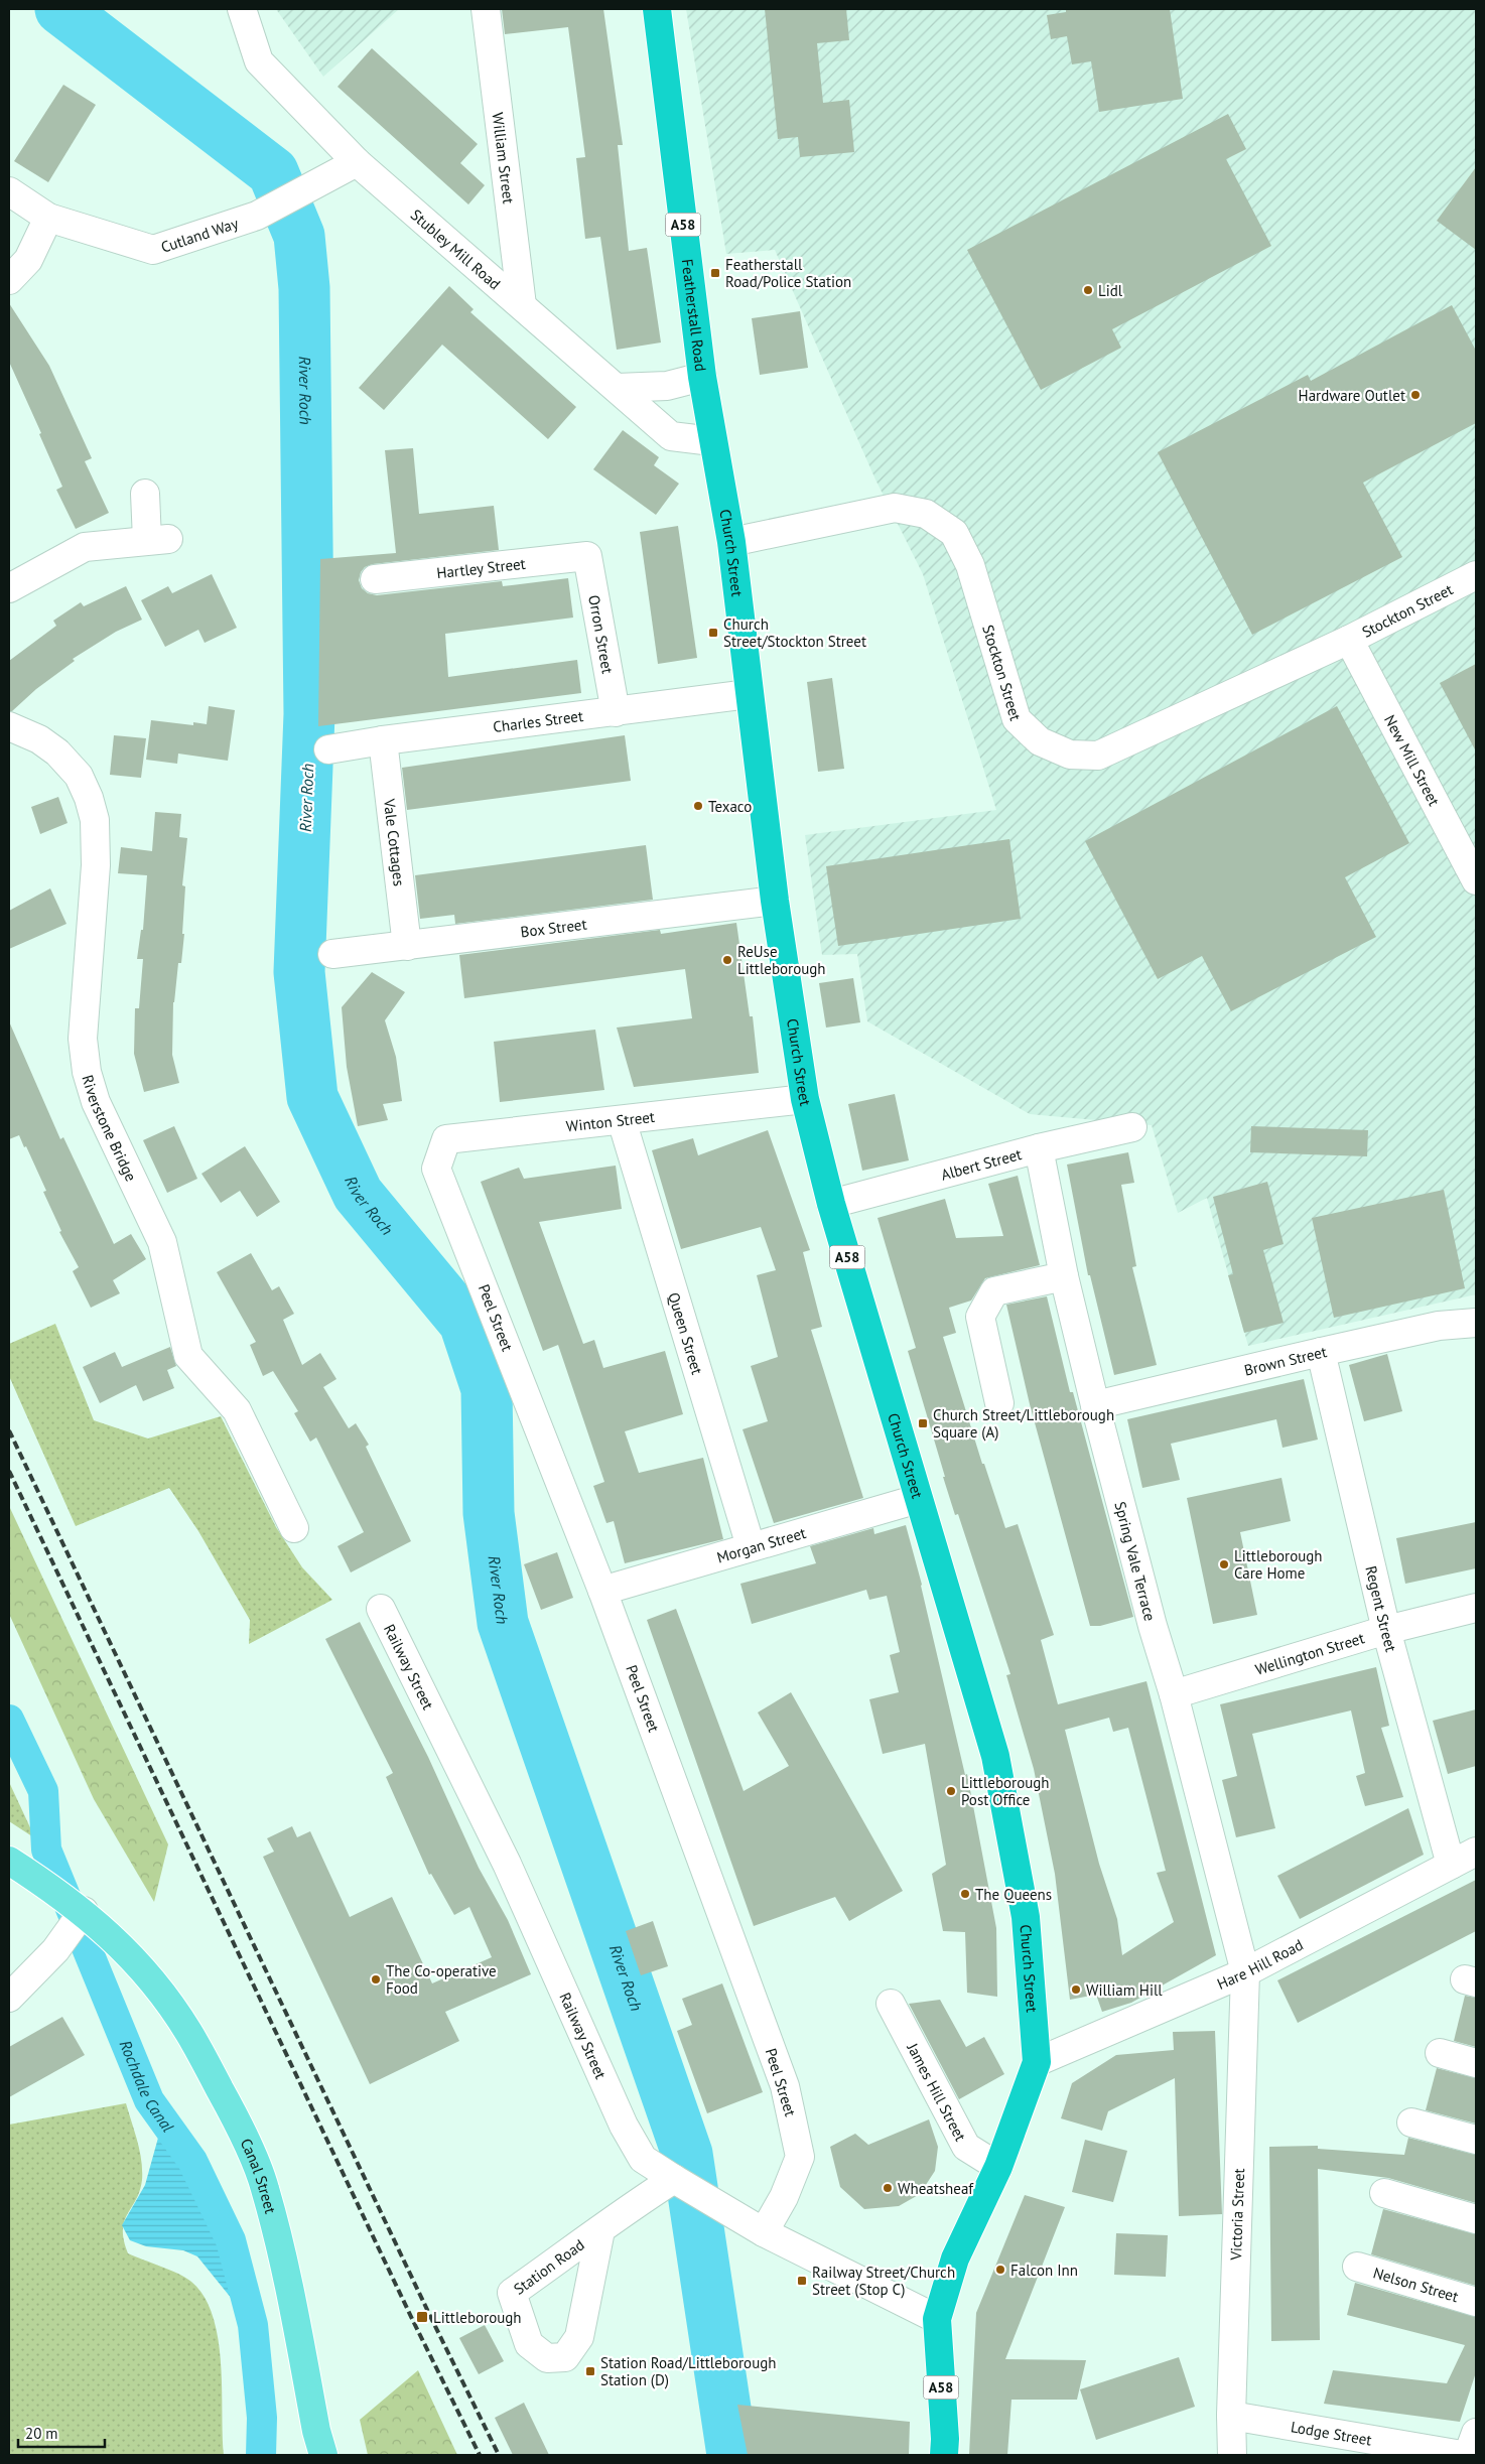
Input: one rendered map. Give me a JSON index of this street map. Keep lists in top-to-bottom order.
{
  "streets": {
    "highway": ["A58", "Featherstall Road", "Church Street"],
    "main road": ["Canal Street"],
    "street": [
      "William Street",
      "Cutland Way",
      "Stubley Mill Road",
      "Hartley Street",
      "Stockton Street",
      "Orron Street",
      "Charles Street",
      "New Mill Street",
      "Vale Cottages",
      "Box Street",
      "Winton Street",
      "Riverstone Bridge",
      "Albert Street",
      "Peel Street",
      "Queen Street",
      "Brown Street",
      "Morgan Street",
      "Spring Vale Terrace",
      "Regent Street",
      "Wellington Street",
      "Railway Street",
      "Hare Hill Road",
      "James Hill Street",
      "Victoria Street",
      "Station Road",
      "Nelson Street",
      "Lodge Street"
    ]
  },
  "crossings": [
    ["William Street", "Stubley Mill Road"],
    ["Cutland Way", "Stubley Mill Road"],
    ["Stubley Mill Road", "Featherstall Road"],
    ["Stubley Mill Road", "Church Street"],
    ["Featherstall Road", "Church Street"],
    ["Church Street", "Stockton Street"],
    ["Church Street", "Charles Street"],
    ["Church Street", "Box Street"],
    ["Church Street", "Winton Street"],
    ["Church Street", "Albert Street"],
    ["Church Street", "Morgan Street"],
    ["Church Street", "Railway Street"],
    ["Church Street", "Hare Hill Road"],
    ["Church Street", "James Hill Street"],
    ["Hartley Street", "Orron Street"],
    ["Stockton Street", "New Mill Street"],
    ["Orron Street", "Charles Street"],
    ["Charles Street", "Vale Cottages"],
    ["Vale Cottages", "Box Street"],
    ["Winton Street", "Peel Street"],
    ["Winton Street", "Queen Street"],
    ["Albert Street", "Spring Vale Terrace"],
    ["Peel Street", "Morgan Street"],
    ["Peel Street", "Railway Street"],
    ["Queen Street", "Morgan Street"],
    ["Brown Street", "Spring Vale Terrace"],
    ["Brown Street", "Regent Street"],
    ["Spring Vale Terrace", "Wellington Street"],
    ["Spring Vale Terrace", "Hare Hill Road"],
    ["Spring Vale Terrace", "Victoria Street"],
    ["Regent Street", "Wellington Street"],
    ["Regent Street", "Hare Hill Road"],
    ["Railway Street", "Station Road"],
    ["Hare Hill Road", "Victoria Street"],
    ["Victoria Street", "Lodge Street"]
  ],
  "water": ["River Roch", "Rochdale Canal"],
  "places": {
    "transit": [
      "Featherstall Road/Police Station",
      "Church Street/Stockton Street",
      "Church Street/Littleborough Square (A)",
      "Railway Street/Church Street (Stop C)",
      "Littleborough",
      "Station Road/Littleborough Station (D)"
    ],
    "other": [
      "Lidl",
      "Hardware Outlet",
      "Texaco",
      "ReUse Littleborough",
      "Littleborough Care Home",
      "Littleborough Post Office",
      "The Queens",
      "The Co-operative Food",
      "William Hill",
      "Wheatsheaf",
      "Falcon Inn"
    ]
  },
  "scale_bar": "20 m"
}
